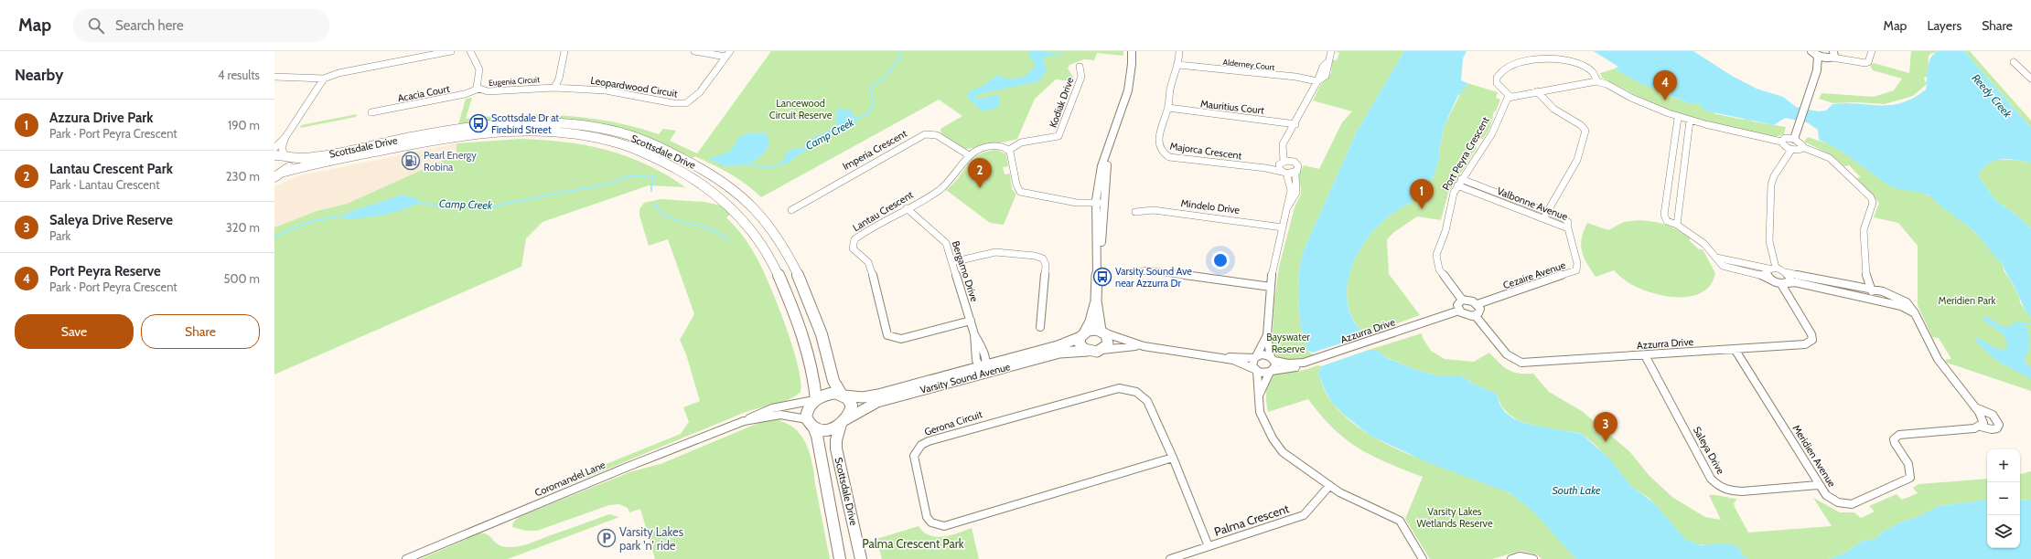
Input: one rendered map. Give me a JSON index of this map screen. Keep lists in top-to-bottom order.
{
  "streets": {
    "main road": ["Scottsdale Drive"],
    "street": [
      "Alderney Court",
      "Eugenia Circuit",
      "Leopardwood Circuit",
      "Acacia Court",
      "Kodiak Drive",
      "Mauritius Court",
      "Imperia Crescent",
      "Majorca Crescent",
      "Port Peyra Crescent",
      "Valbonne Avenue",
      "Mindelo Drive",
      "Lantau Crescent",
      "Bergamo Drive",
      "Cezaire Avenue",
      "Azzurra Drive",
      "Varsity Sound Avenue",
      "Gerona Circuit",
      "Saleya Drive",
      "Meridien Avenue",
      "Coromandel Lane",
      "Palma Crescent"
    ]
  },
  "crossings": [
    ["Alderney Court", "Majorca Crescent"],
    ["Eugenia Circuit", "Leopardwood Circuit"],
    ["Eugenia Circuit", "Acacia Court"],
    ["Mauritius Court", "Majorca Crescent"],
    ["Scottsdale Drive", "Varsity Sound Avenue"],
    ["Scottsdale Drive", "Coromandel Lane"],
    ["Imperia Crescent", "Lantau Crescent"],
    ["Port Peyra Crescent", "Valbonne Avenue"],
    ["Port Peyra Crescent", "Cezaire Avenue"],
    ["Port Peyra Crescent", "Azzurra Drive"],
    ["Valbonne Avenue", "Cezaire Avenue"],
    ["Lantau Crescent", "Bergamo Drive"],
    ["Bergamo Drive", "Varsity Sound Avenue"],
    ["Cezaire Avenue", "Azzurra Drive"],
    ["Azzurra Drive", "Saleya Drive"],
    ["Azzurra Drive", "Meridien Avenue"],
    ["Varsity Sound Avenue", "Coromandel Lane"],
    ["Gerona Circuit", "Palma Crescent"],
    ["Saleya Drive", "Meridien Avenue"]
  ],
  "water": ["Reedy Creek", "Camp Creek", "South Lake"],
  "parks": [
    "Lancewood Circuit Reserve",
    "Meridien Park",
    "Bayswater Reserve",
    "Varsity Lakes Wetlands Reserve",
    "Palma Crescent Park"
  ],
  "places": {
    "bus stop": ["Scottsdale Dr at Firebird Street", "Varsity Sound Ave near Azzurra Dr"],
    "fuel station": ["Pearl Energy Robina"],
    "parking": ["Varsity Lakes park 'n' ride"]
  },
  "page": {
    "header": "Map",
    "search": "Search here",
    "nav": ["Map", "Layers", "Share"],
    "heading": ["Nearby", "4 results"],
    "pins": [
      "4",
      "2",
      "1",
      "3"
    ],
    "list": [
      {
        "mark": "1",
        "name": "Azzura Drive Park",
        "note": "Park · Port Peyra Crescent",
        "value": "190 m"
      },
      {
        "mark": "2",
        "name": "Lantau Crescent Park",
        "note": "Park · Lantau Crescent",
        "value": "230 m"
      },
      {
        "mark": "3",
        "name": "Saleya Drive Reserve",
        "note": "Park",
        "value": "320 m"
      },
      {
        "mark": "4",
        "name": "Port Peyra Reserve",
        "note": "Park · Port Peyra Crescent",
        "value": "500 m"
      }
    ],
    "buttons": ["Save", "Share"],
    "map_buttons": ["+", "−"]
  }
}
